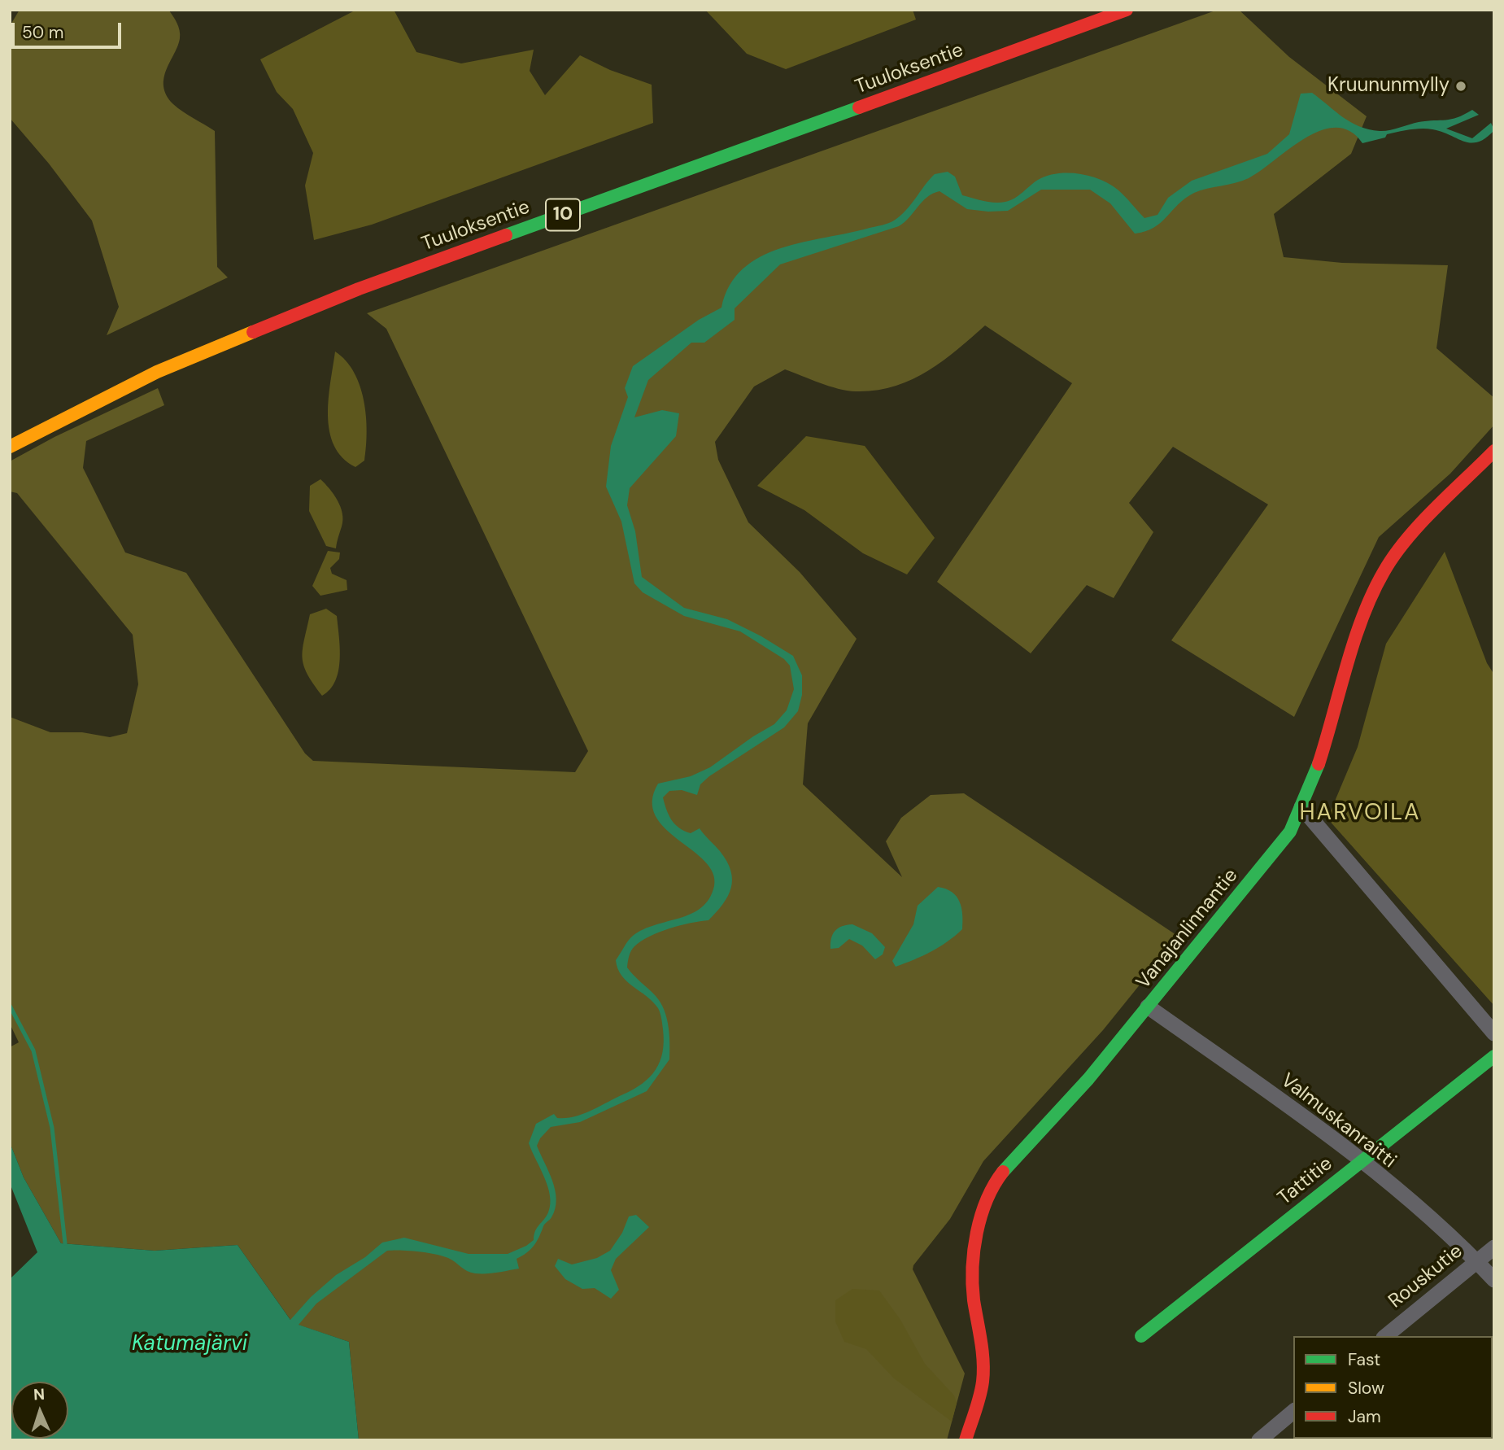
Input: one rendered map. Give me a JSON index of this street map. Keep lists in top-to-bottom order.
{
  "streets": {
    "main road": [
      "Tuuloksentie",
      "10",
      "Vanajanlinnantie",
      "Tattitie"
    ],
    "street": ["Valmuskanraitti", "Rouskutie"]
  },
  "crossings": [
    ["Vanajanlinnantie", "Valmuskanraitti"],
    ["Valmuskanraitti", "Tattitie"],
    ["Valmuskanraitti", "Rouskutie"]
  ],
  "districts": ["HARVOILA"],
  "water": ["Katumajärvi"],
  "places": ["Kruununmylly"],
  "legend": ["Fast", "Slow", "Jam"],
  "scale_bar": "50 m",
  "north": "top"
}
